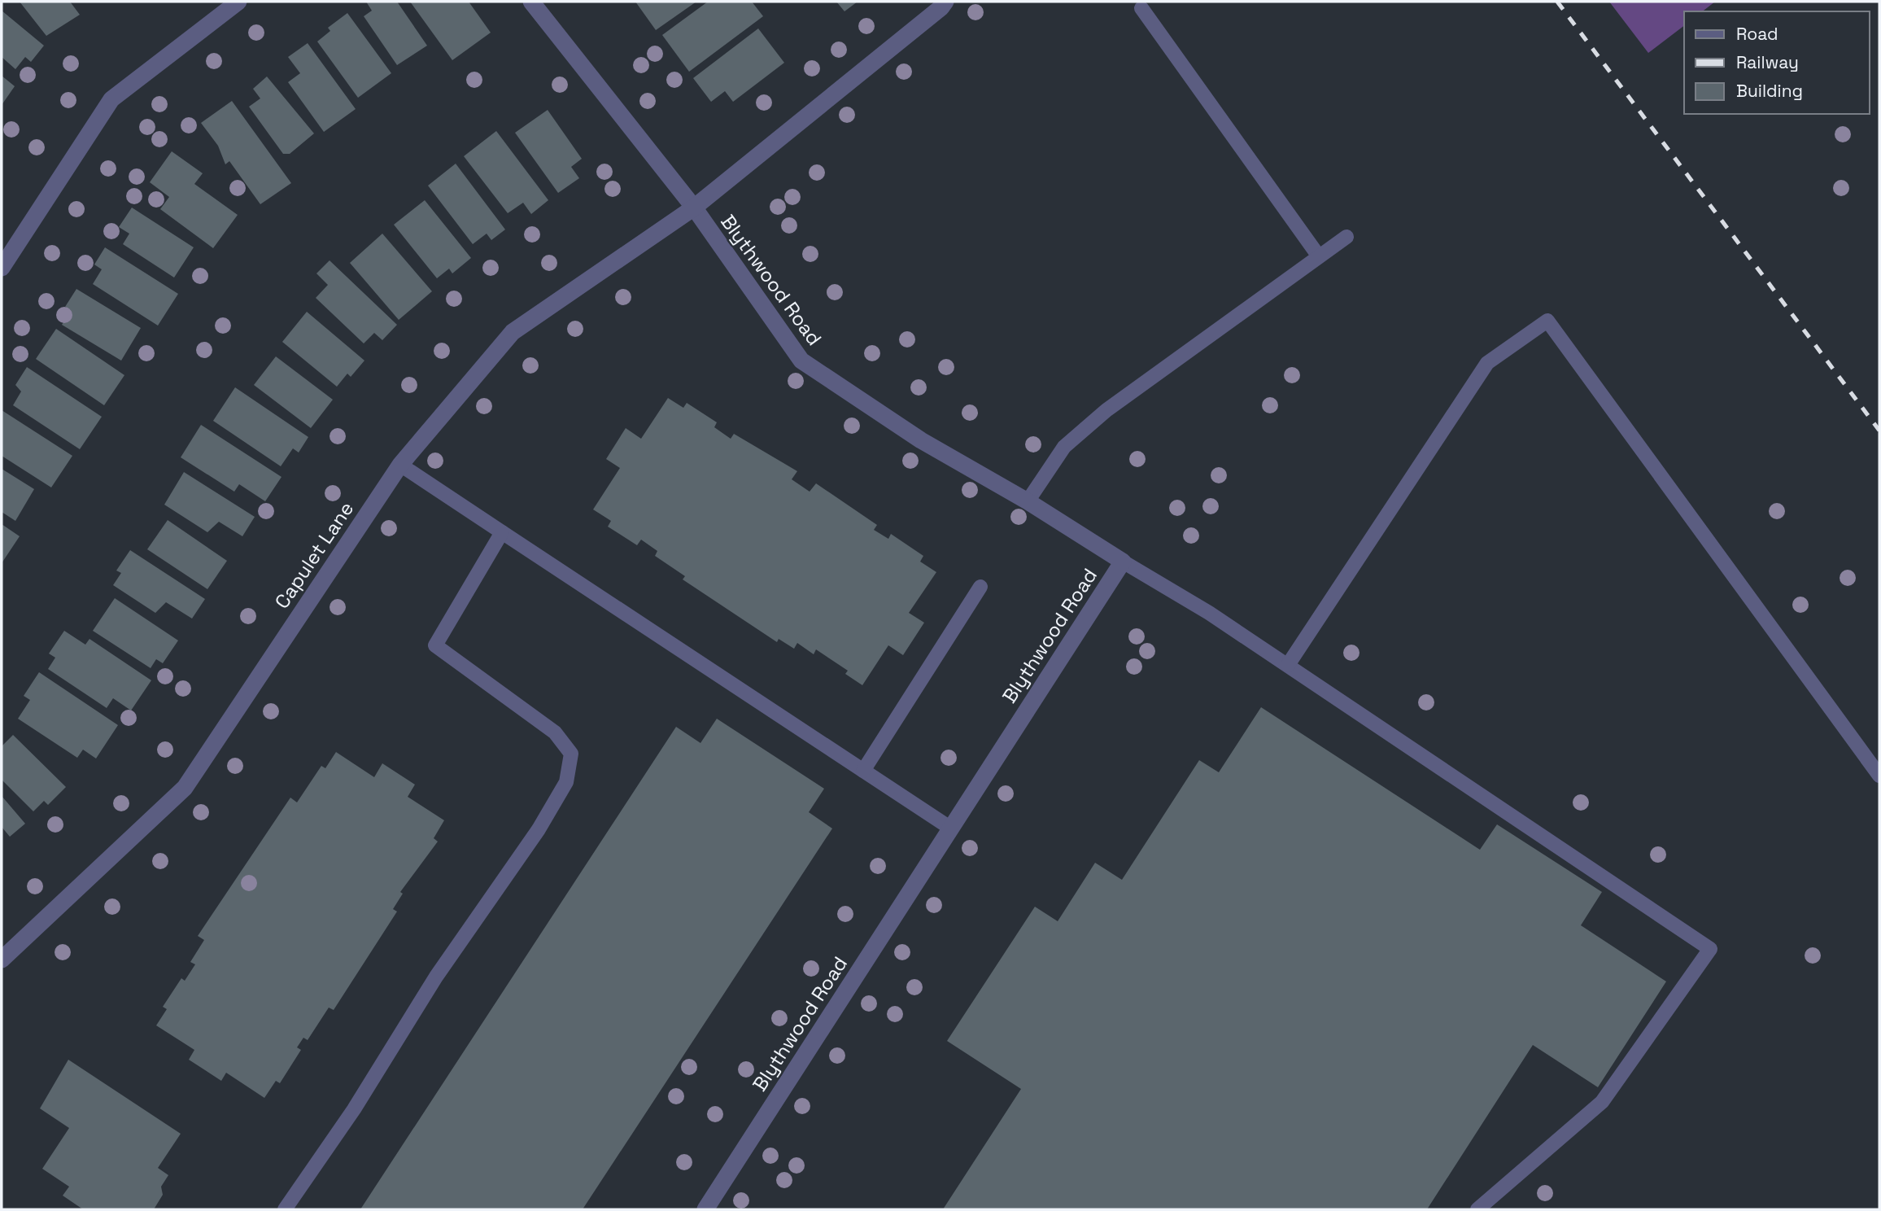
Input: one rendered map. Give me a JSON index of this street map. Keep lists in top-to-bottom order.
{
  "streets": {
    "street": ["Blythwood Road", "Capulet Lane"]
  },
  "crossings": [
    ["Blythwood Road", "Capulet Lane"]
  ],
  "legend": ["Road", "Railway", "Building"]
}
